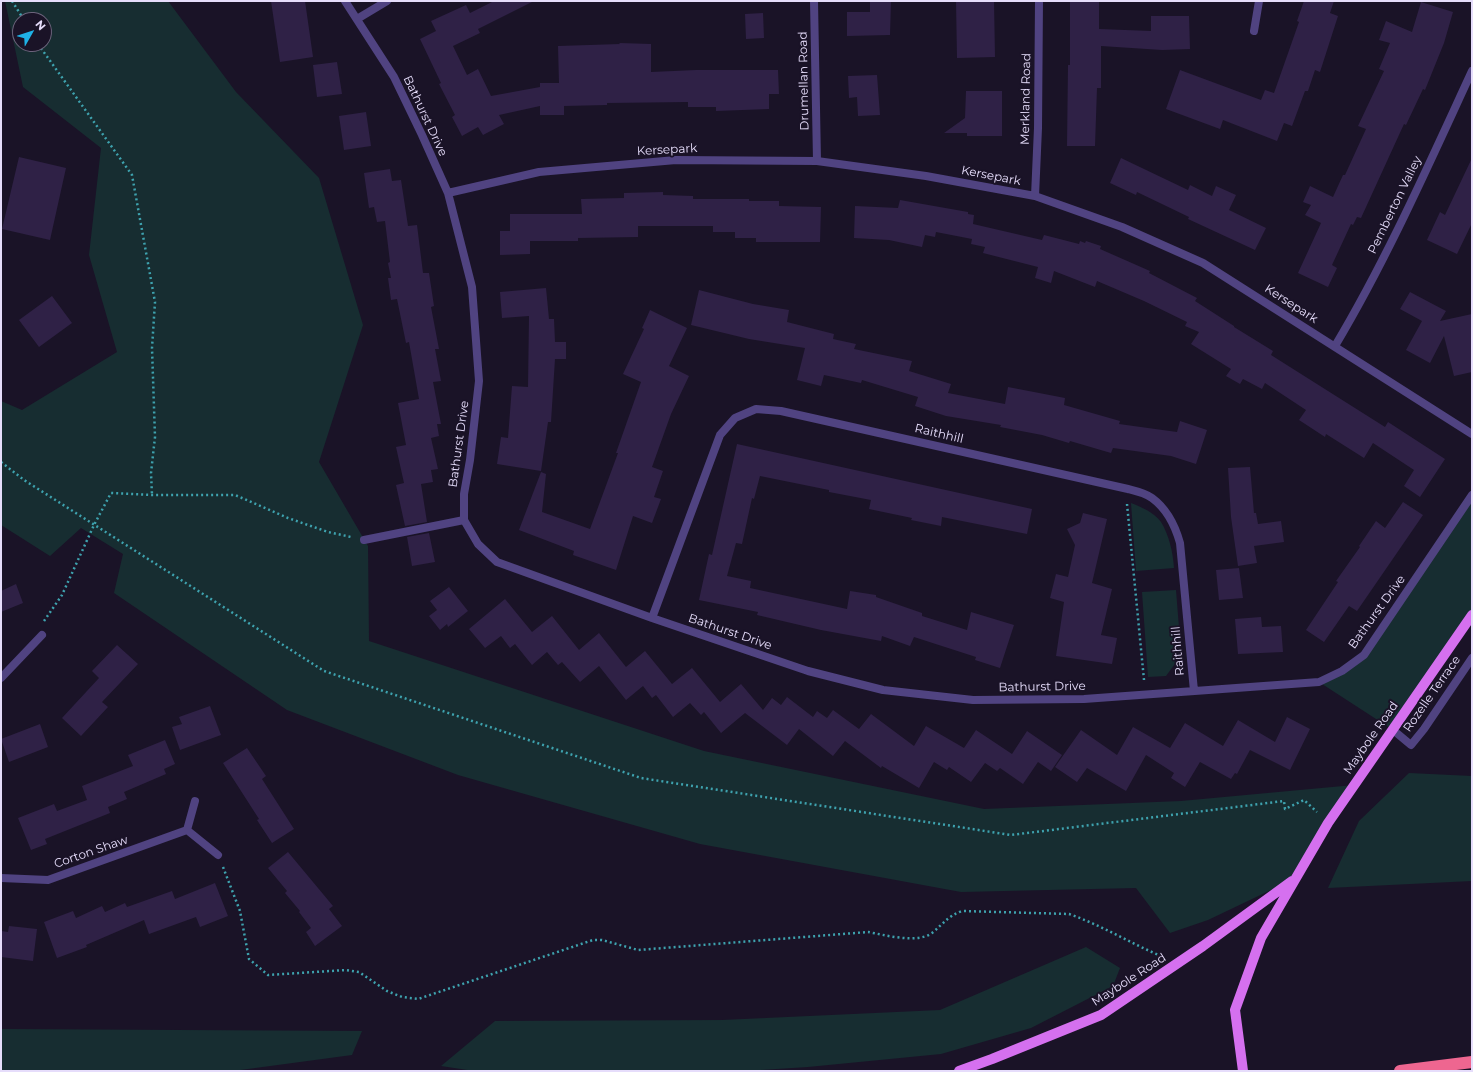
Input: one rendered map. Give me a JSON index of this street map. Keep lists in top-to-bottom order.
{
  "streets": {
    "main road": ["Maybole Road"],
    "street": [
      "Drumellan Road",
      "Merkland Road",
      "Bathurst Drive",
      "Kersepark",
      "Pemberton Valley",
      "Raithhill",
      "Rozelle Terrace",
      "Corton Shaw"
    ]
  },
  "crossings": [
    ["Drumellan Road", "Kersepark"],
    ["Merkland Road", "Kersepark"],
    ["Bathurst Drive", "Kersepark"],
    ["Bathurst Drive", "Raithhill"],
    ["Kersepark", "Pemberton Valley"],
    ["Rozelle Terrace", "Maybole Road"]
  ],
  "north": "top right"
}
